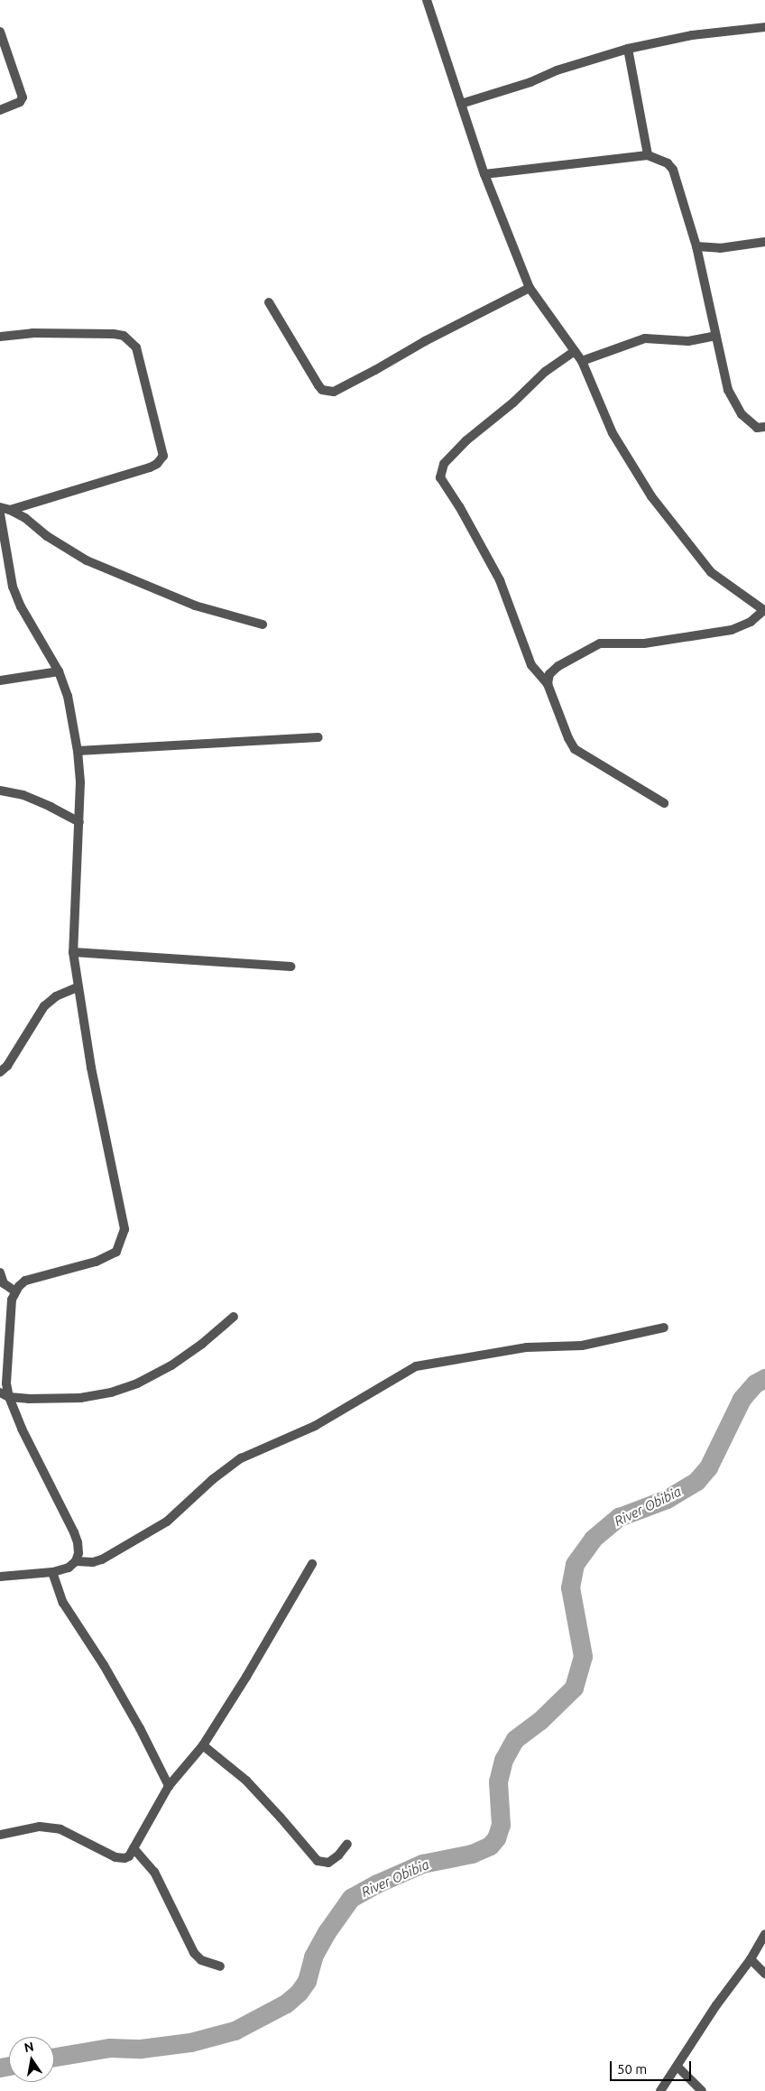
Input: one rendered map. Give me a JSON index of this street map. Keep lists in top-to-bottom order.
{
  "water": ["River Obibia"],
  "scale_bar": "50 m",
  "north": "top"
}
